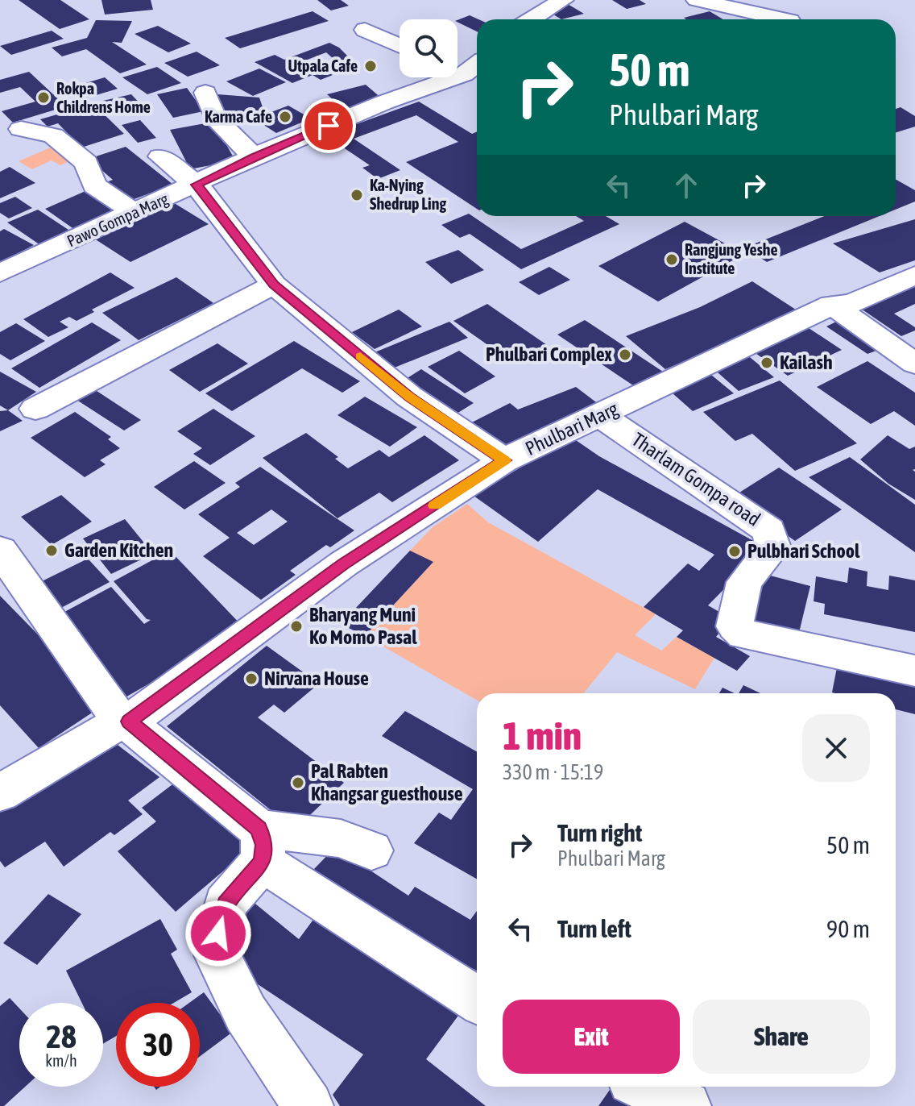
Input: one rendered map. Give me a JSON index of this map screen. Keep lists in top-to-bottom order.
{
  "streets": {
    "street": ["Pawo Gompa Marg", "Phulbari Marg", "Tharlam Gompa road"]
  },
  "crossings": [
    ["Phulbari Marg", "Tharlam Gompa road"]
  ],
  "places": [
    "Utpala Cafe",
    "Rokpa Childrens Home",
    "Karma Cafe",
    "Ka-Nying Shedrup Ling",
    "Rangjung Yeshe Institute",
    "Phulbari Complex",
    "Kailash",
    "Garden Kitchen",
    "Pulbhari School",
    "Bharyang Muni Ko Momo Pasal",
    "Nirvana House",
    "Pal Rabten Khangsar guesthouse"
  ],
  "page": {
    "turn": ["50 m", "Phulbari Marg"],
    "heading": ["1 min", "330 m · 15:19"],
    "list": [
      {
        "name": "Turn right",
        "note": "Phulbari Marg",
        "value": "50 m"
      },
      {
        "name": "Turn left",
        "value": "90 m"
      }
    ],
    "buttons": ["Exit", "Share"],
    "speed": "28 km/h",
    "limit": "30"
  }
}
